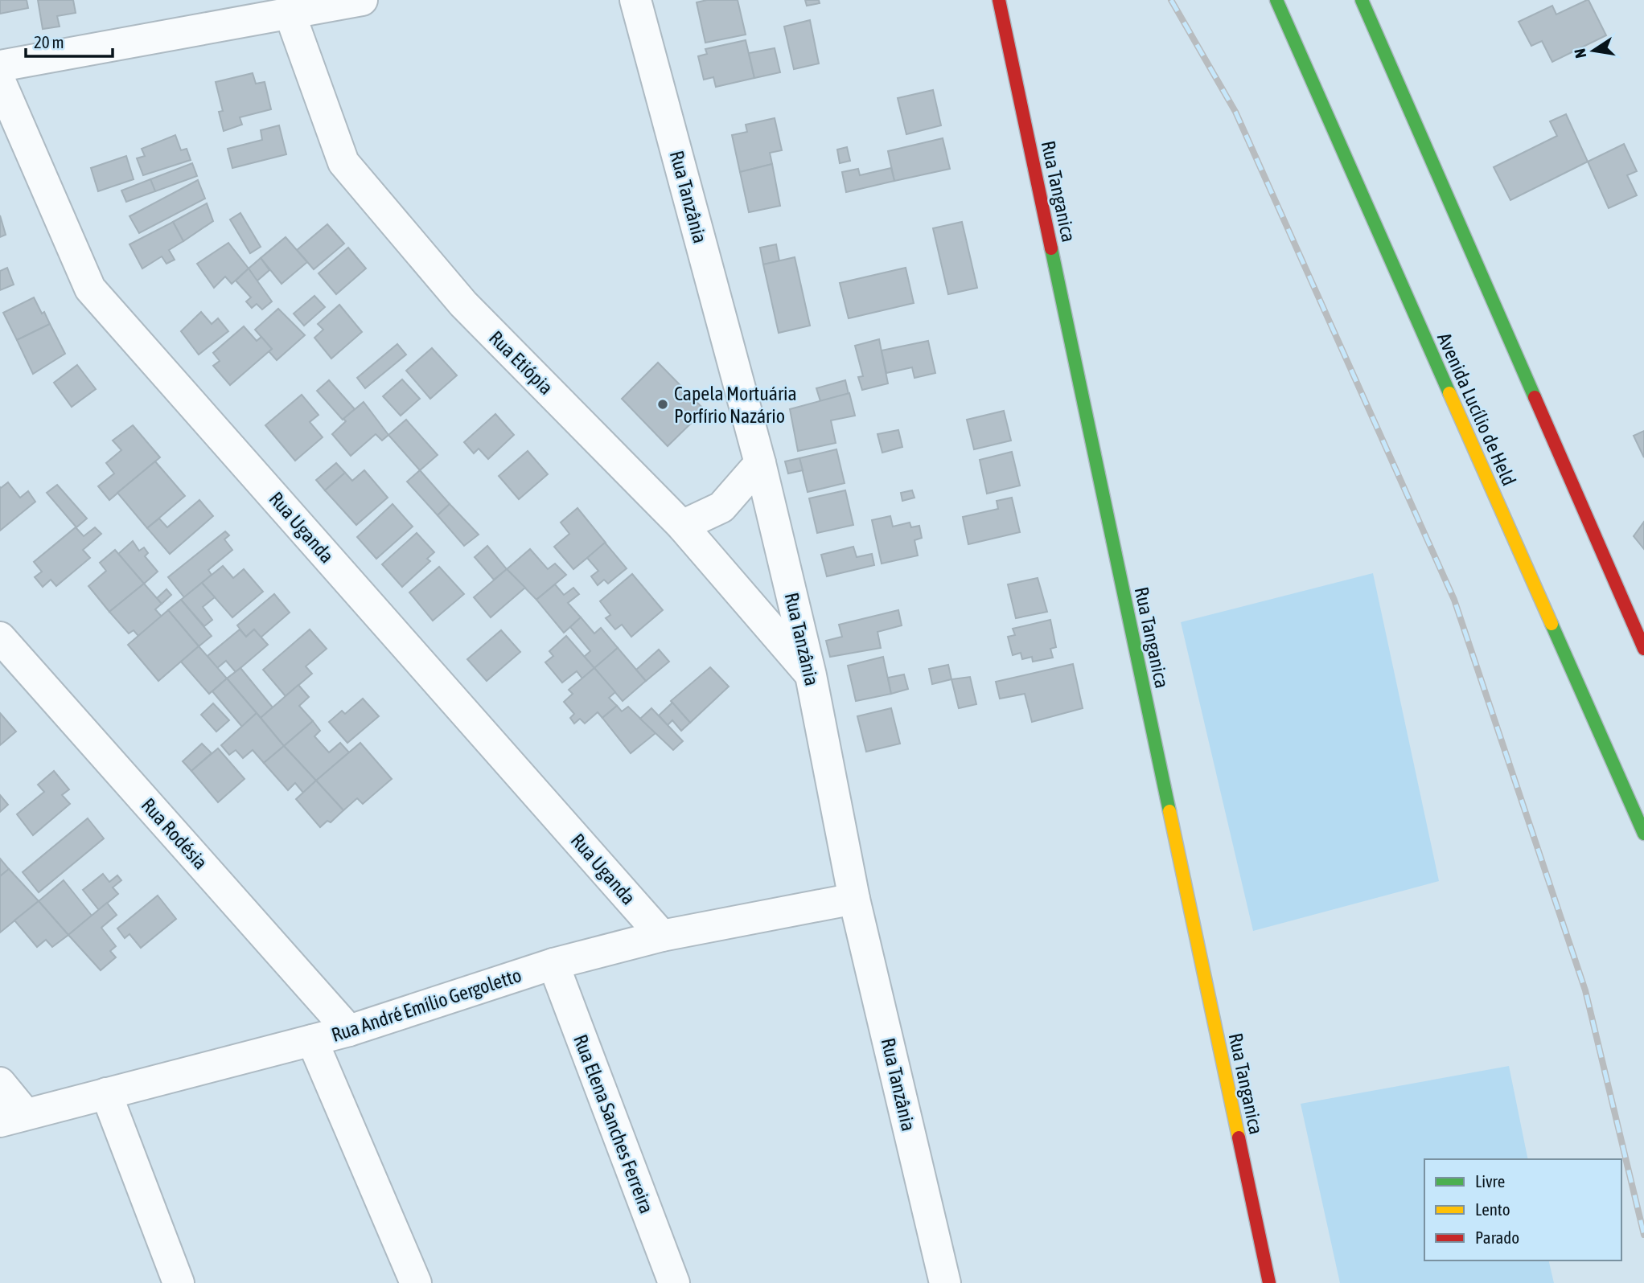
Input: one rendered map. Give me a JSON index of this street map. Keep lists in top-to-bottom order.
{
  "streets": {
    "main road": ["Rua Tanganica", "Avenida Lucílio de Held"],
    "street": [
      "Rua Tanzânia",
      "Rua Etiópia",
      "Rua Uganda",
      "Rua Rodésia",
      "Rua André Emílio Gergoletto",
      "Rua Elena Sanches Ferreira"
    ]
  },
  "crossings": [
    ["Rua Tanzânia", "Rua Etiópia"],
    ["Rua Tanzânia", "Rua André Emílio Gergoletto"],
    ["Rua Uganda", "Rua André Emílio Gergoletto"],
    ["Rua Rodésia", "Rua André Emílio Gergoletto"],
    ["Rua André Emílio Gergoletto", "Rua Elena Sanches Ferreira"]
  ],
  "places": ["Capela Mortuária Porfírio Nazário"],
  "legend": ["Livre", "Lento", "Parado"],
  "scale_bar": "20 m",
  "north": "left"
}
